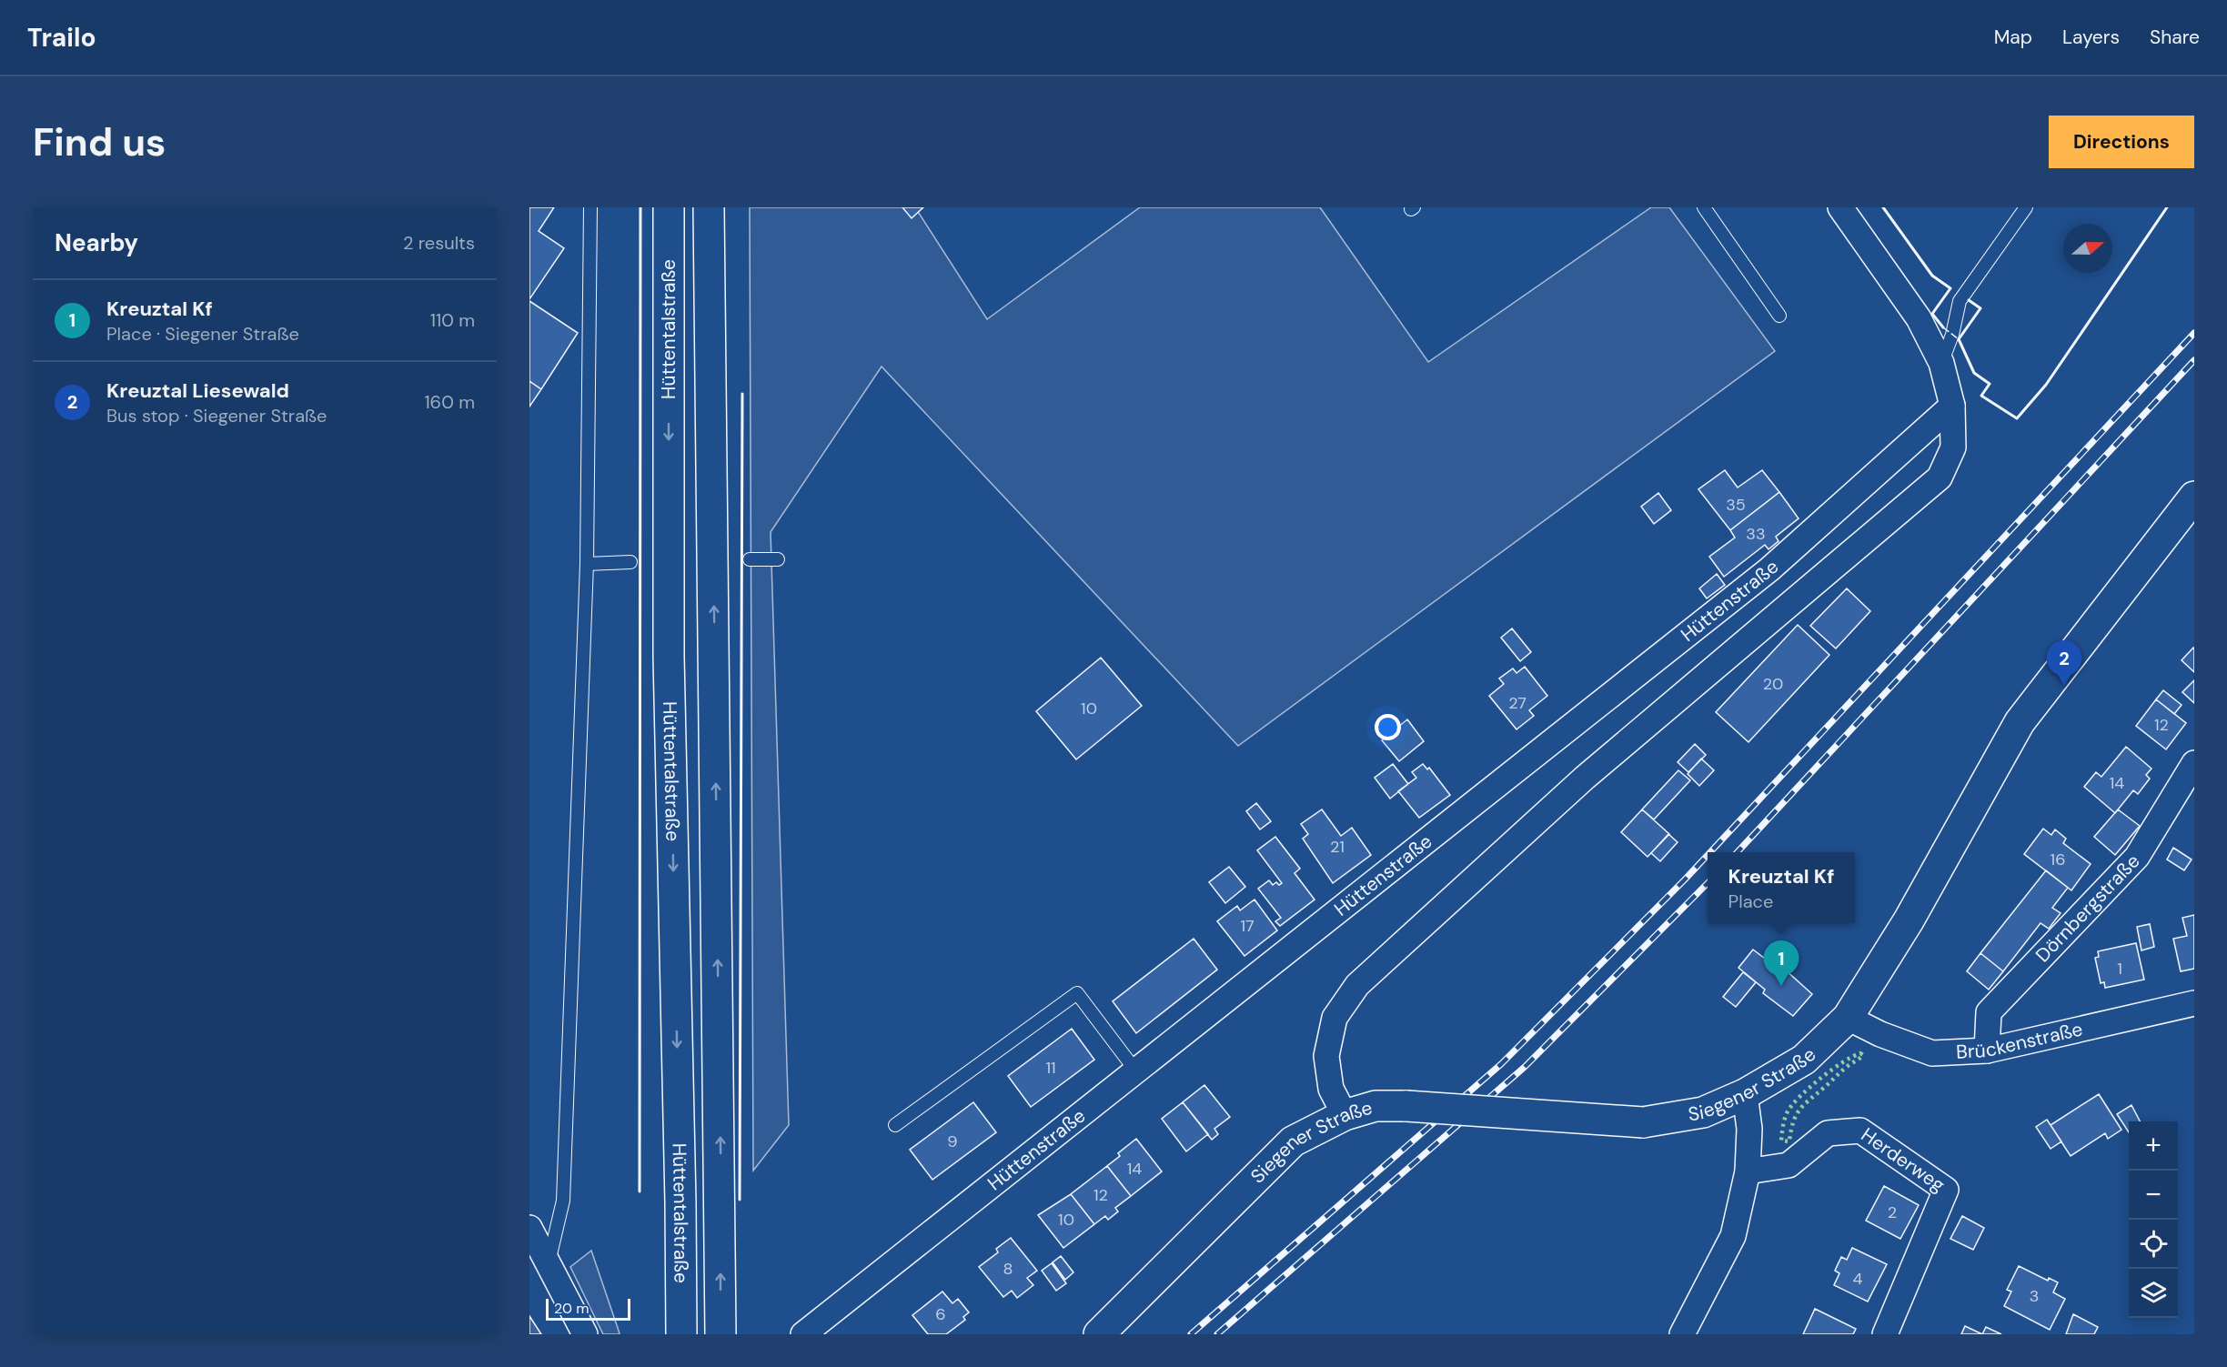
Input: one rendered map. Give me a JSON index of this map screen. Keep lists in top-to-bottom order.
{
  "streets": {
    "main road": ["Hüttentalstraße", "Siegener Straße"],
    "street": [
      "Hüttenstraße",
      "Dörnbergstraße",
      "Brückenstraße",
      "Herderweg"
    ]
  },
  "crossings": [
    ["Dörnbergstraße", "Brückenstraße"],
    ["Brückenstraße", "Siegener Straße"]
  ],
  "house_numbers": [
    "35",
    "33",
    "20",
    "27",
    "10",
    "12",
    "14",
    "21",
    "16",
    "17",
    "1",
    "11",
    "9",
    "14",
    "12",
    "2",
    "10",
    "8",
    "4",
    "3",
    "6"
  ],
  "scale_bar": "20 m",
  "north": "right",
  "page": {
    "header": "Trailo",
    "nav": ["Map", "Layers", "Share"],
    "buttons": "Directions",
    "title": "Find us",
    "heading": ["Nearby", "2 results"],
    "list": [
      {
        "mark": "1",
        "name": "Kreuztal Kf",
        "note": "Place · Siegener Straße",
        "value": "110 m"
      },
      {
        "mark": "2",
        "name": "Kreuztal Liesewald",
        "note": "Bus stop · Siegener Straße",
        "value": "160 m"
      }
    ],
    "pins": ["2", "1"],
    "popup": ["Kreuztal Kf", "Place"],
    "map_buttons": ["+", "−"],
    "scale": "20 m"
  }
}
